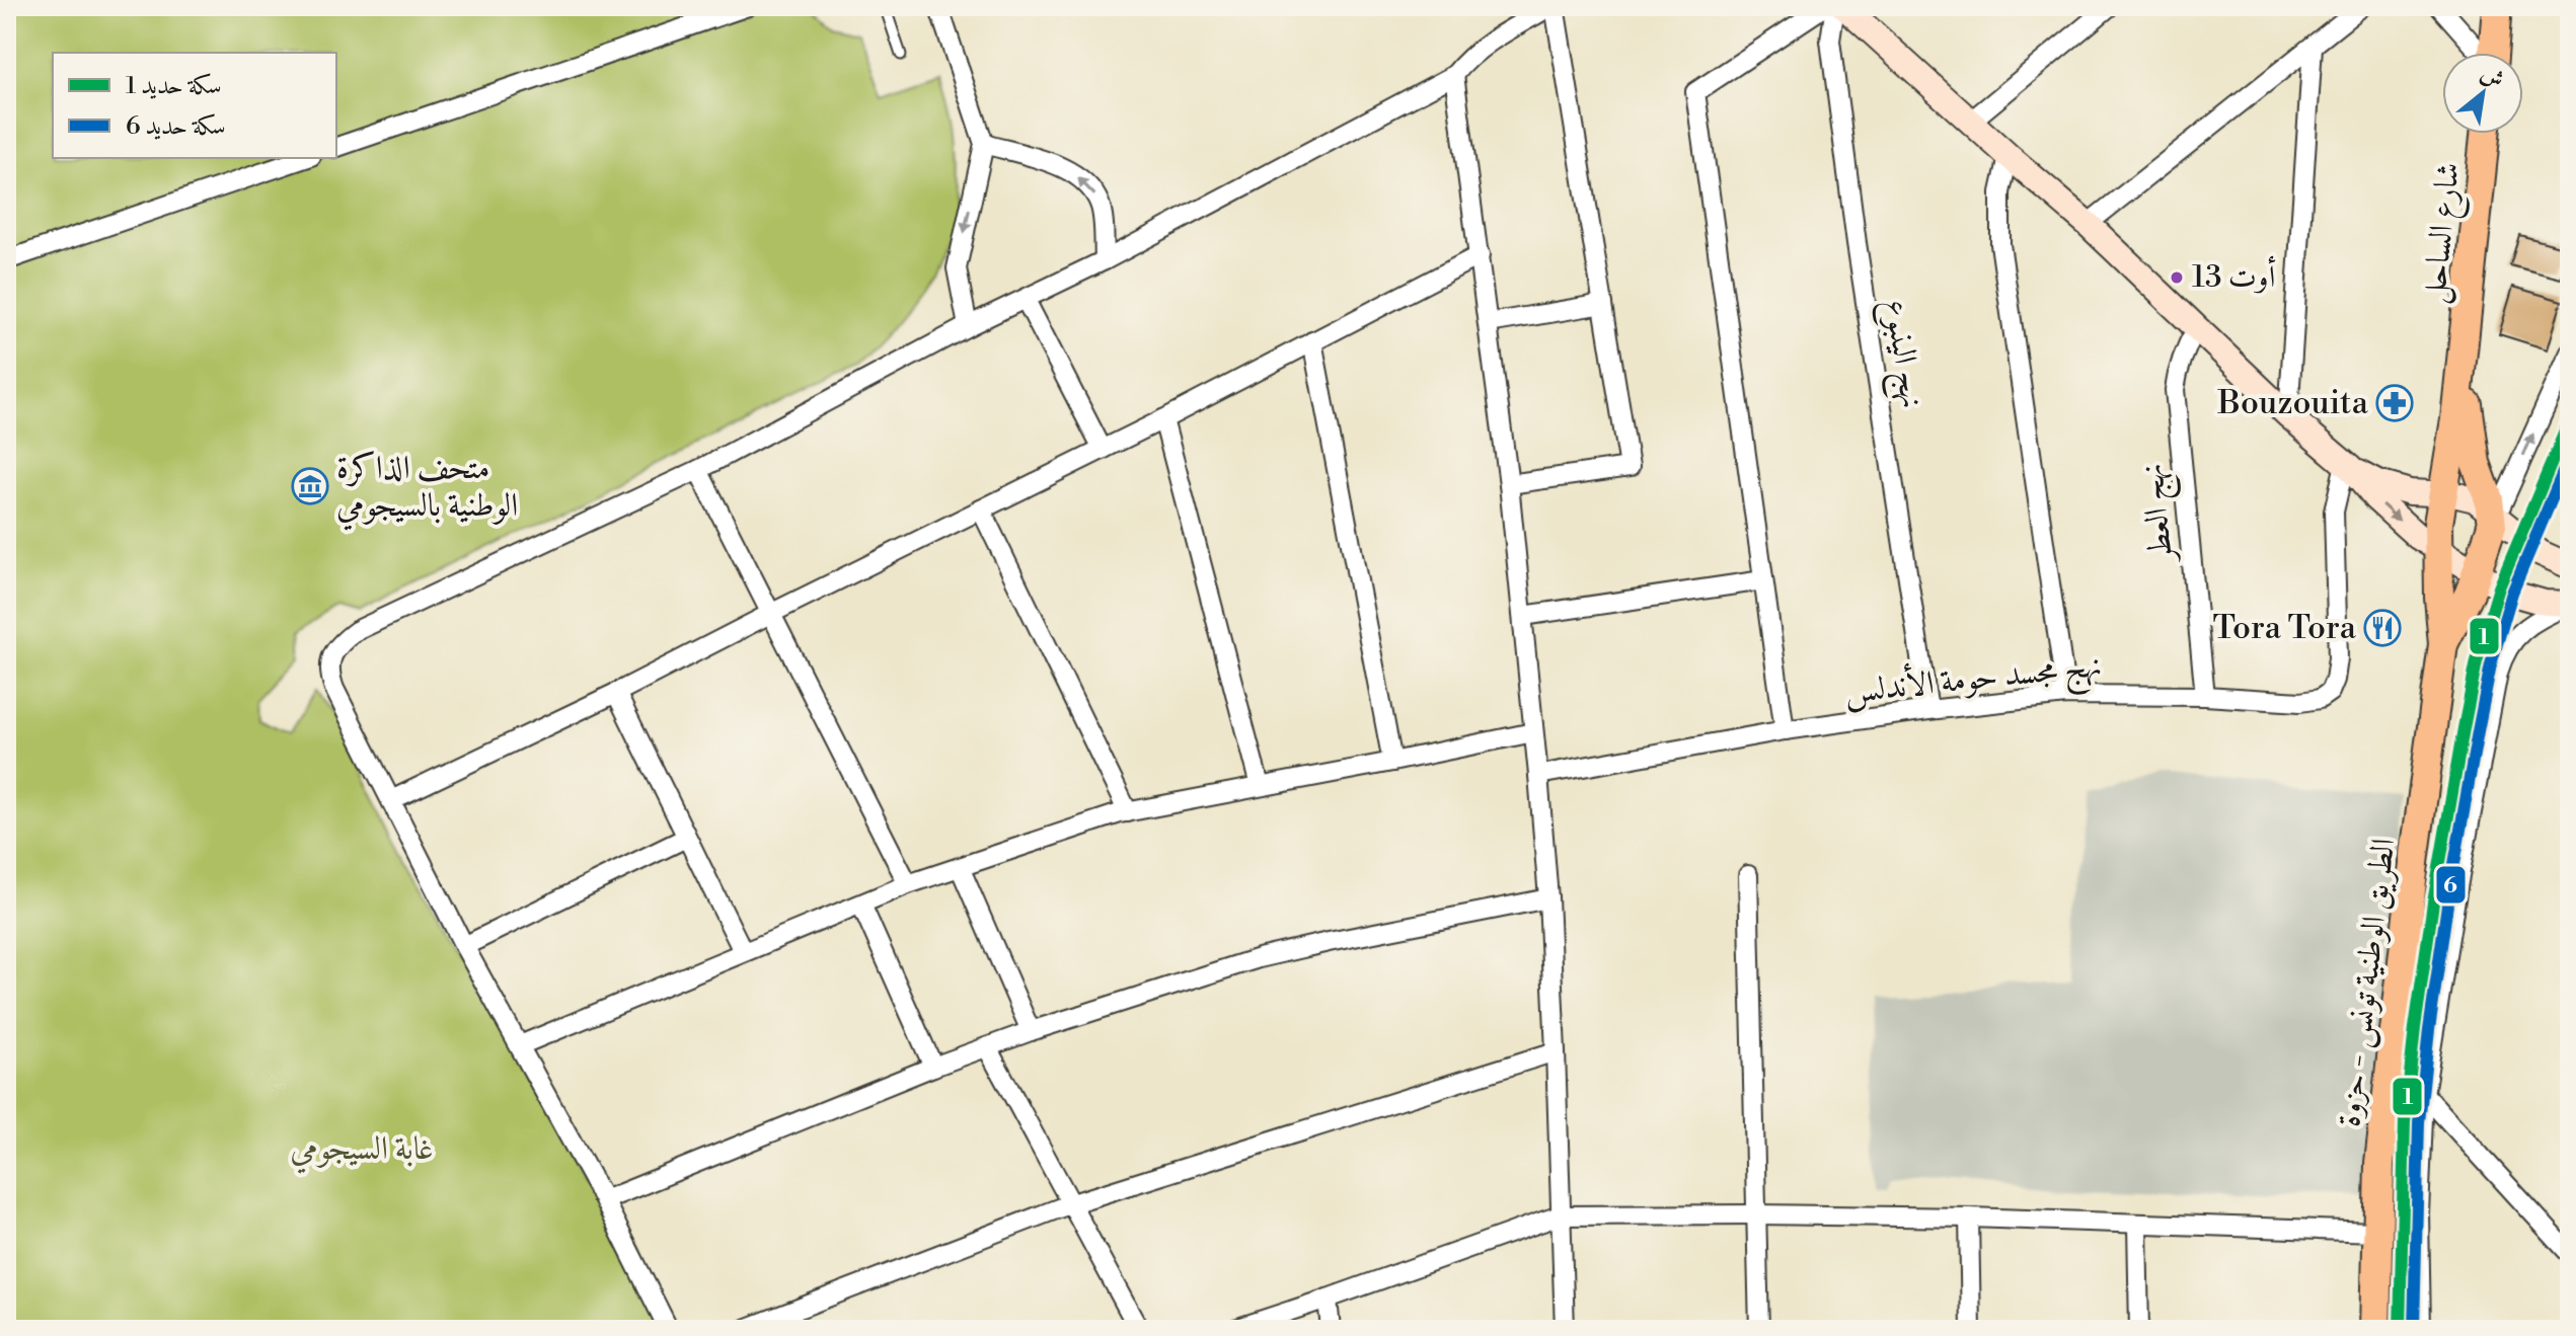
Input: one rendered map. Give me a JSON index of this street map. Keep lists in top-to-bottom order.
{
  "streets": {
    "main road": ["شارع الساحل", "الطريق الوطنية تونس - حزوة"],
    "street": ["نهج الينبوع", "نهج العطر", "نهج مجسد حومة الأندلس"]
  },
  "crossings": [
    ["شارع الساحل", "الطريق الوطنية تونس - حزوة"],
    ["نهج الينبوع", "نهج مجسد حومة الأندلس"],
    ["نهج العطر", "نهج مجسد حومة الأندلس"]
  ],
  "parks": ["غابة السيجومي"],
  "places": {
    "other": ["13 أوت"],
    "pharmacy": ["Bouzouita"],
    "museum": ["متحف الذاكرة الوطنية بالسيجومي"],
    "restaurant": ["Tora Tora"]
  },
  "lines": ["rail line 1", "rail line 6"],
  "legend": ["سكة حديد 1", "سكة حديد 6"],
  "north": "top right"
}
